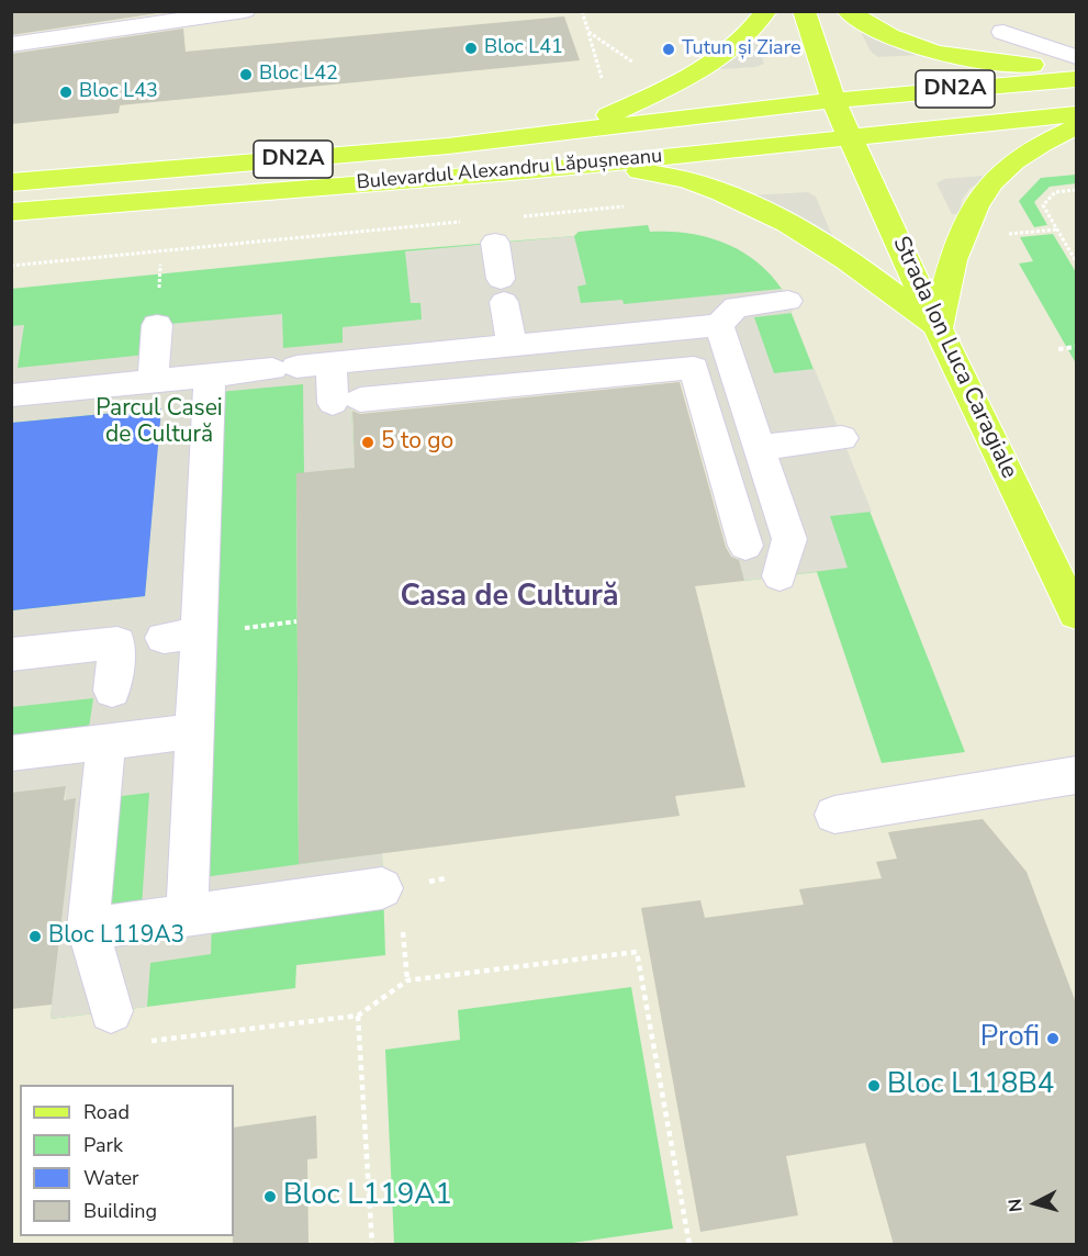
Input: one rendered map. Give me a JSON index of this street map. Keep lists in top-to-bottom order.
{
  "streets": {
    "main road": ["DN2A", "Bulevardul Alexandru Lăpușneanu", "Strada Ion Luca Caragiale"]
  },
  "crossings": [
    ["DN2A", "Bulevardul Alexandru Lăpușneanu"],
    ["DN2A", "Strada Ion Luca Caragiale"],
    ["Bulevardul Alexandru Lăpușneanu", "Strada Ion Luca Caragiale"]
  ],
  "districts": ["Casa de Cultură"],
  "parks": ["Parcul Casei de Cultură"],
  "places": [
    "Bloc L41",
    "Tutun și Ziare",
    "Bloc L42",
    "Bloc L43",
    "5 to go",
    "Bloc L119A3",
    "Profi",
    "Bloc L118B4",
    "Bloc L119A1"
  ],
  "legend": [
    "Road",
    "Park",
    "Water",
    "Building"
  ],
  "north": "left"
}
